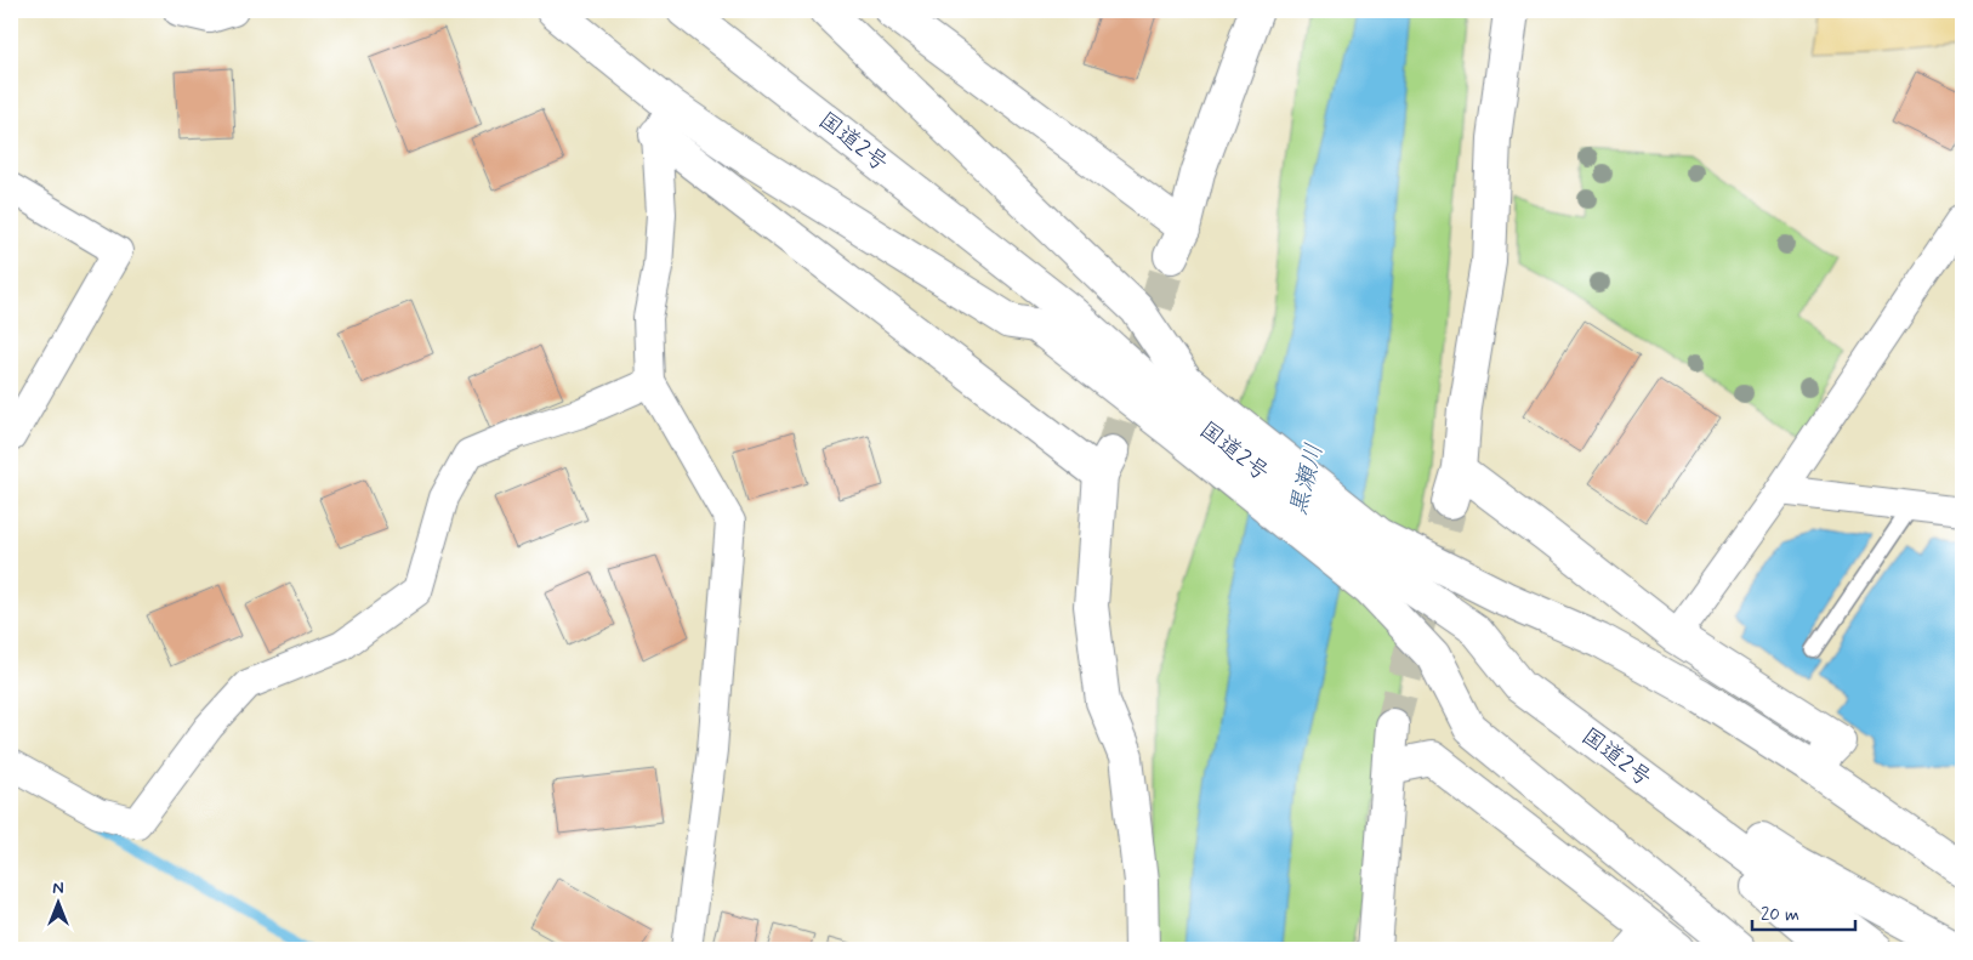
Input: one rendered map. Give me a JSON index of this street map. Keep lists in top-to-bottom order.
{
  "streets": {
    "main road": ["国道2号"]
  },
  "water": ["黒瀬川"],
  "scale_bar": "20 m",
  "north": "top"
}
